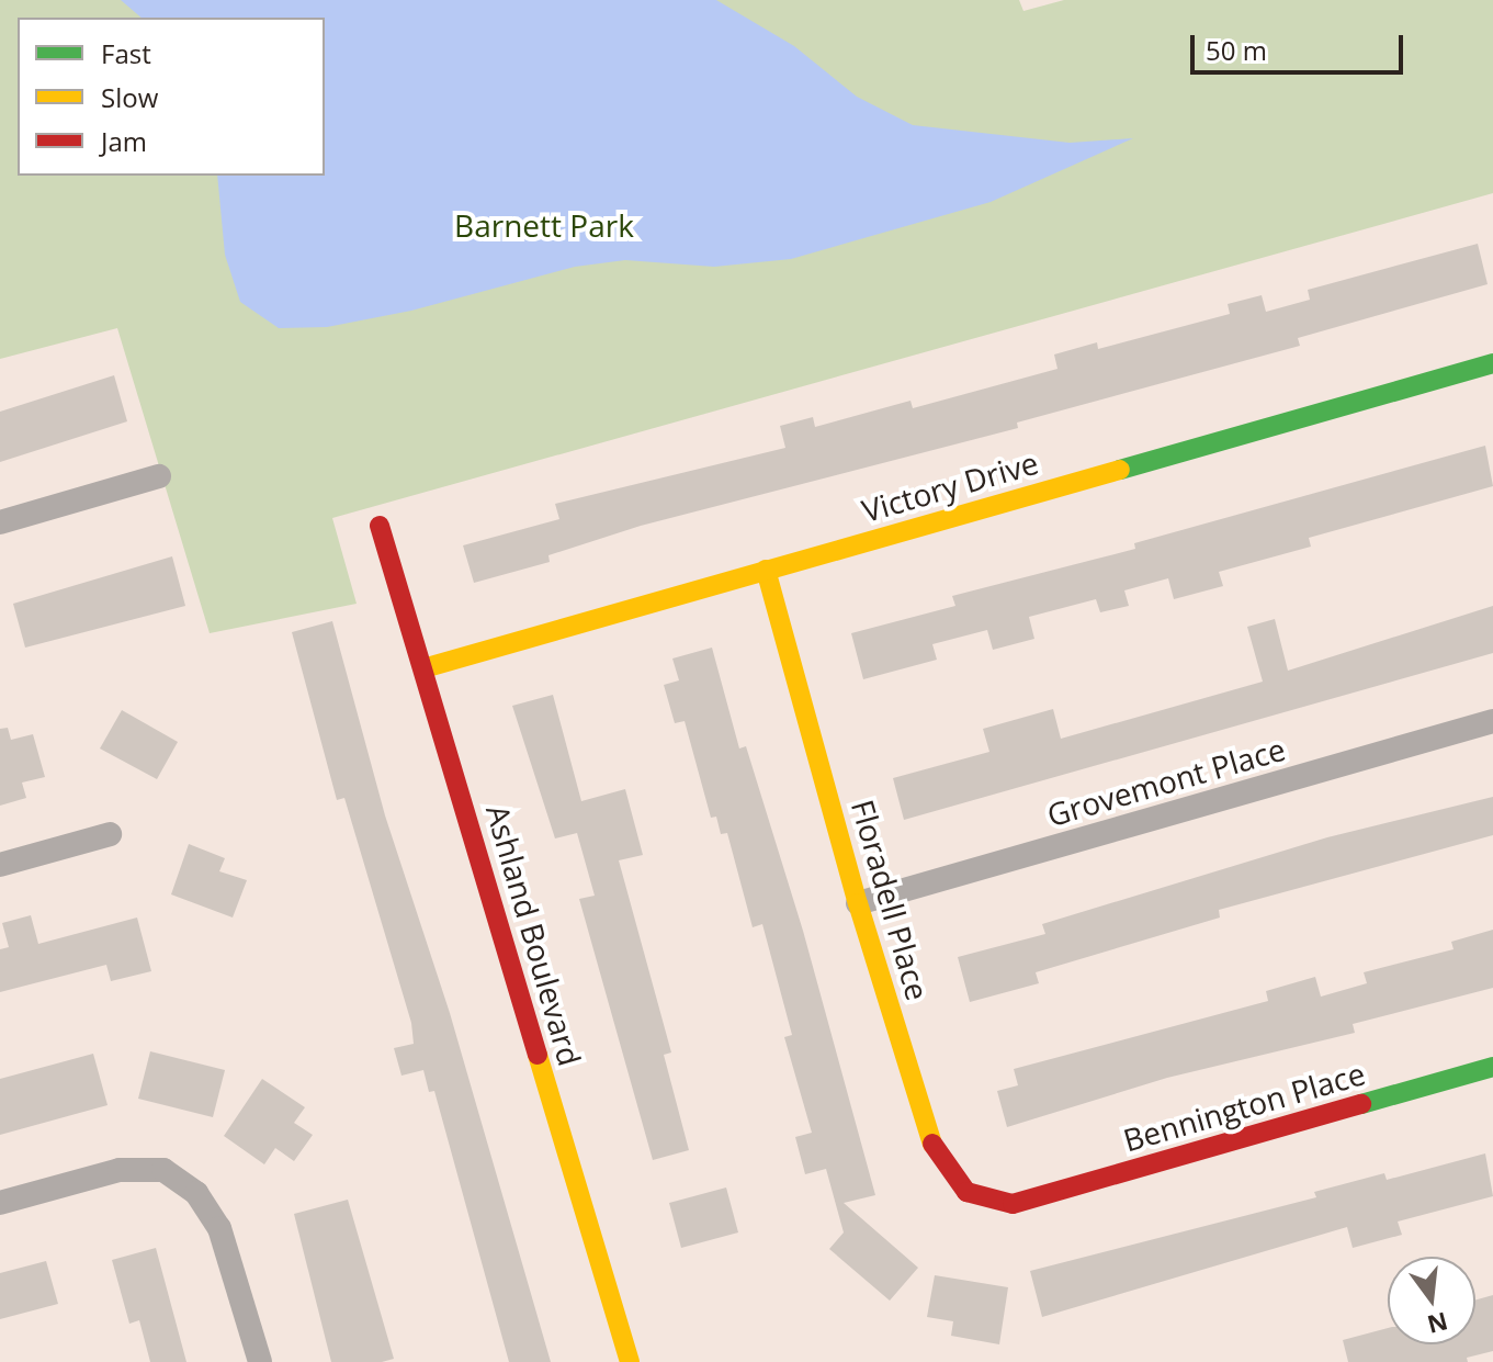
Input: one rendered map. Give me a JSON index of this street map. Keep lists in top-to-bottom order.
{
  "streets": {
    "street": [
      "Victory Drive",
      "Grovemont Place",
      "Floradell Place",
      "Ashland Boulevard",
      "Bennington Place"
    ]
  },
  "crossings": [
    ["Victory Drive", "Floradell Place"],
    ["Victory Drive", "Ashland Boulevard"],
    ["Grovemont Place", "Floradell Place"],
    ["Floradell Place", "Bennington Place"]
  ],
  "parks": ["Barnett Park"],
  "legend": ["Fast", "Slow", "Jam"],
  "scale_bar": "50 m",
  "north": "bottom"
}
